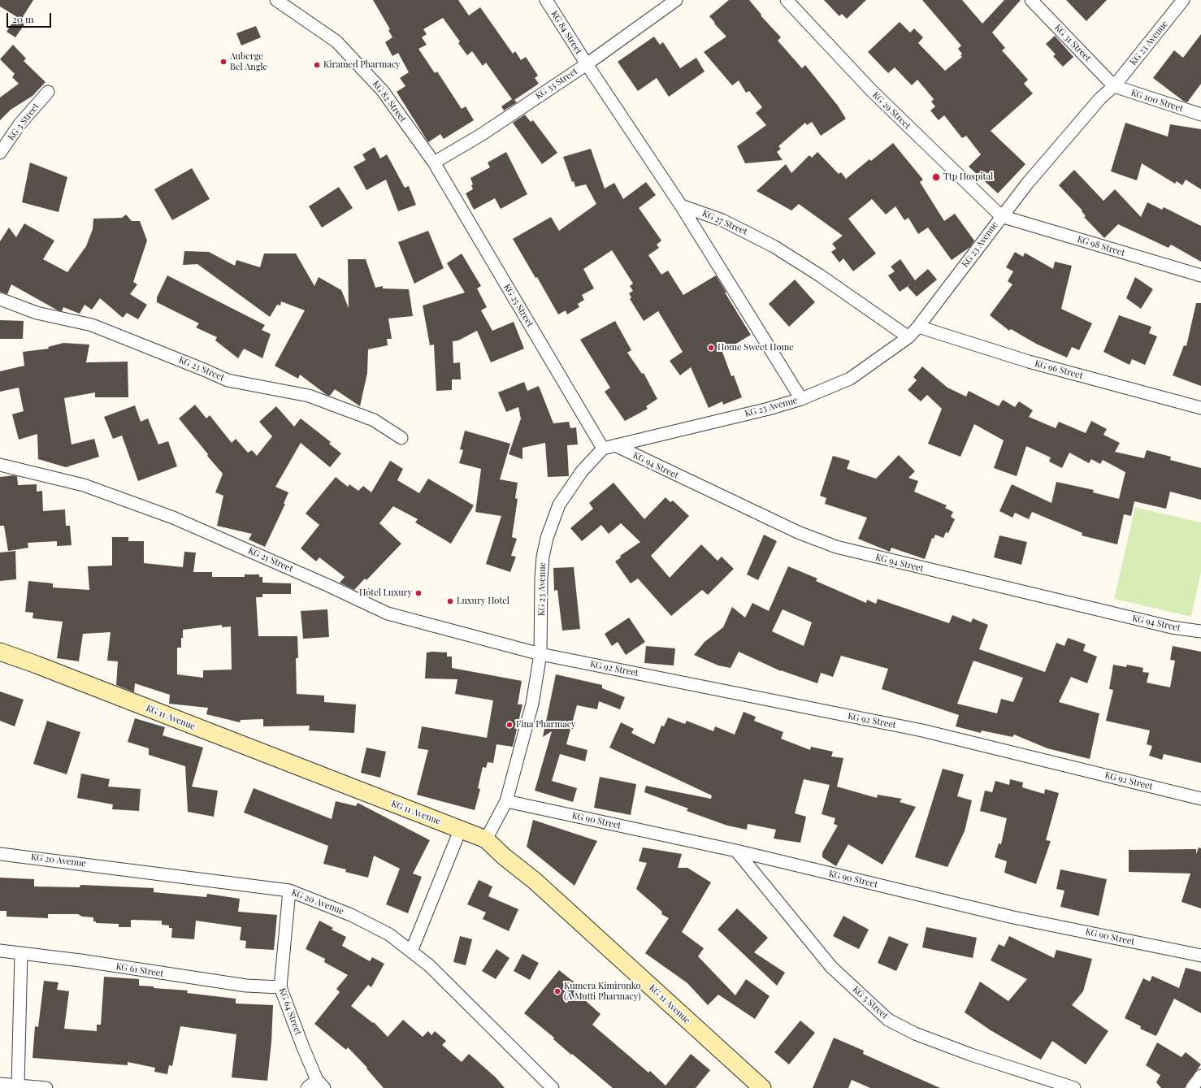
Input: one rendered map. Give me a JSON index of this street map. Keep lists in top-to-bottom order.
{
  "streets": {
    "main road": ["KG 11 Avenue"],
    "street": [
      "KG 84 Street",
      "KG 31 Street",
      "KG 23 Avenue",
      "KG 33 Street",
      "KG 100 Street",
      "KG 82 Street",
      "KG 29 Street",
      "KG 3 Street",
      "KG 27 Street",
      "KG 98 Street",
      "KG 25 Street",
      "KG 23 Street",
      "KG 96 Street",
      "KG 94 Street",
      "KG 21 Street",
      "KG 92 Street",
      "KG 90 Street",
      "KG 20 Avenue",
      "KG 61 Street",
      "KG 5 Street",
      "KG 64 Street"
    ]
  },
  "crossings": [
    ["KG 84 Street", "KG 33 Street"],
    ["KG 31 Street", "KG 23 Avenue"],
    ["KG 31 Street", "KG 100 Street"],
    ["KG 23 Avenue", "KG 100 Street"],
    ["KG 23 Avenue", "KG 29 Street"],
    ["KG 23 Avenue", "KG 27 Street"],
    ["KG 23 Avenue", "KG 98 Street"],
    ["KG 23 Avenue", "KG 25 Street"],
    ["KG 23 Avenue", "KG 96 Street"],
    ["KG 23 Avenue", "KG 94 Street"],
    ["KG 23 Avenue", "KG 21 Street"],
    ["KG 23 Avenue", "KG 92 Street"],
    ["KG 23 Avenue", "KG 11 Avenue"],
    ["KG 23 Avenue", "KG 90 Street"],
    ["KG 33 Street", "KG 82 Street"],
    ["KG 33 Street", "KG 25 Street"],
    ["KG 82 Street", "KG 25 Street"],
    ["KG 29 Street", "KG 98 Street"],
    ["KG 21 Street", "KG 92 Street"],
    ["KG 90 Street", "KG 5 Street"],
    ["KG 20 Avenue", "KG 64 Street"],
    ["KG 61 Street", "KG 64 Street"]
  ],
  "places": [
    "Auberge Bel Angle",
    "Kiramed Pharmacy",
    "Ttp Hospital",
    "Home Sweet Home",
    "Hôtel Luxury",
    "Luxury Hotel",
    "Fina Pharmacy",
    "Kumera Kimironko (A Mutti Pharmacy)"
  ],
  "scale_bar": "20 m"
}
